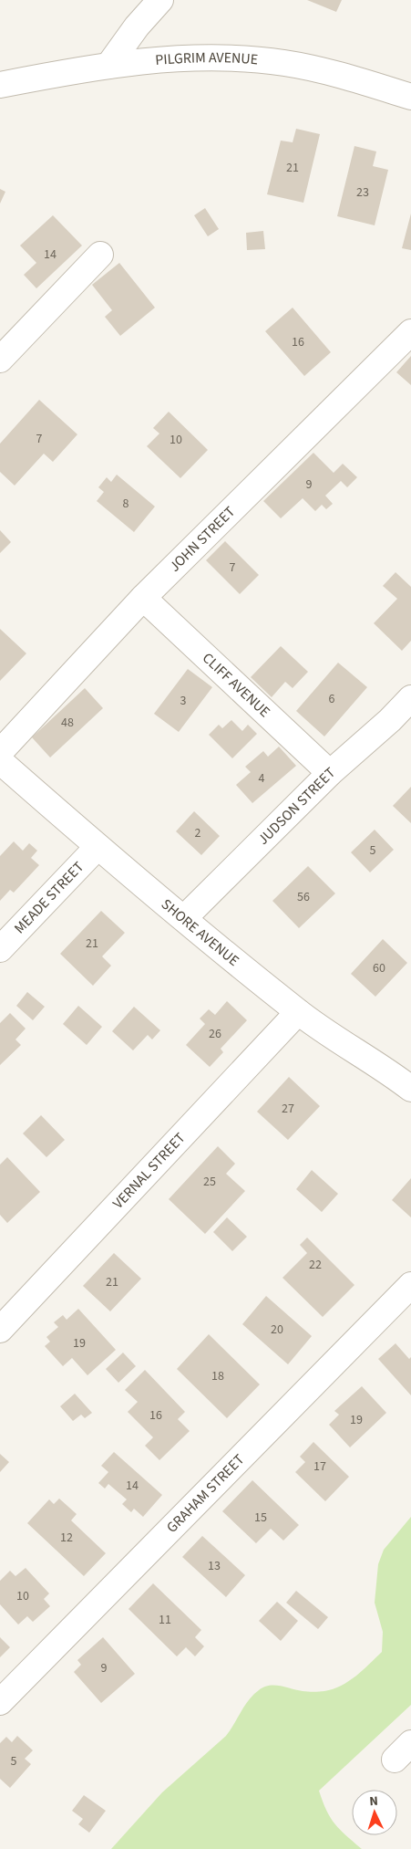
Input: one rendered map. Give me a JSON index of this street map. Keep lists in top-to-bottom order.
{
  "streets": {
    "street": [
      "PILGRIM AVENUE",
      "JOHN STREET",
      "CLIFF AVENUE",
      "JUDSON STREET",
      "MEADE STREET",
      "SHORE AVENUE",
      "VERNAL STREET",
      "GRAHAM STREET"
    ]
  },
  "crossings": [
    ["JOHN STREET", "CLIFF AVENUE"],
    ["CLIFF AVENUE", "JUDSON STREET"],
    ["JUDSON STREET", "SHORE AVENUE"],
    ["MEADE STREET", "SHORE AVENUE"],
    ["SHORE AVENUE", "VERNAL STREET"]
  ],
  "house_numbers": [
    "21",
    "23",
    "14",
    "16",
    "7",
    "10",
    "9",
    "8",
    "7",
    "6",
    "3",
    "48",
    "4",
    "2",
    "5",
    "56",
    "21",
    "60",
    "26",
    "27",
    "25",
    "22",
    "21",
    "20",
    "19",
    "18",
    "16",
    "19",
    "17",
    "14",
    "15",
    "12",
    "13",
    "10",
    "11",
    "9",
    "5"
  ],
  "north": "top"
}
